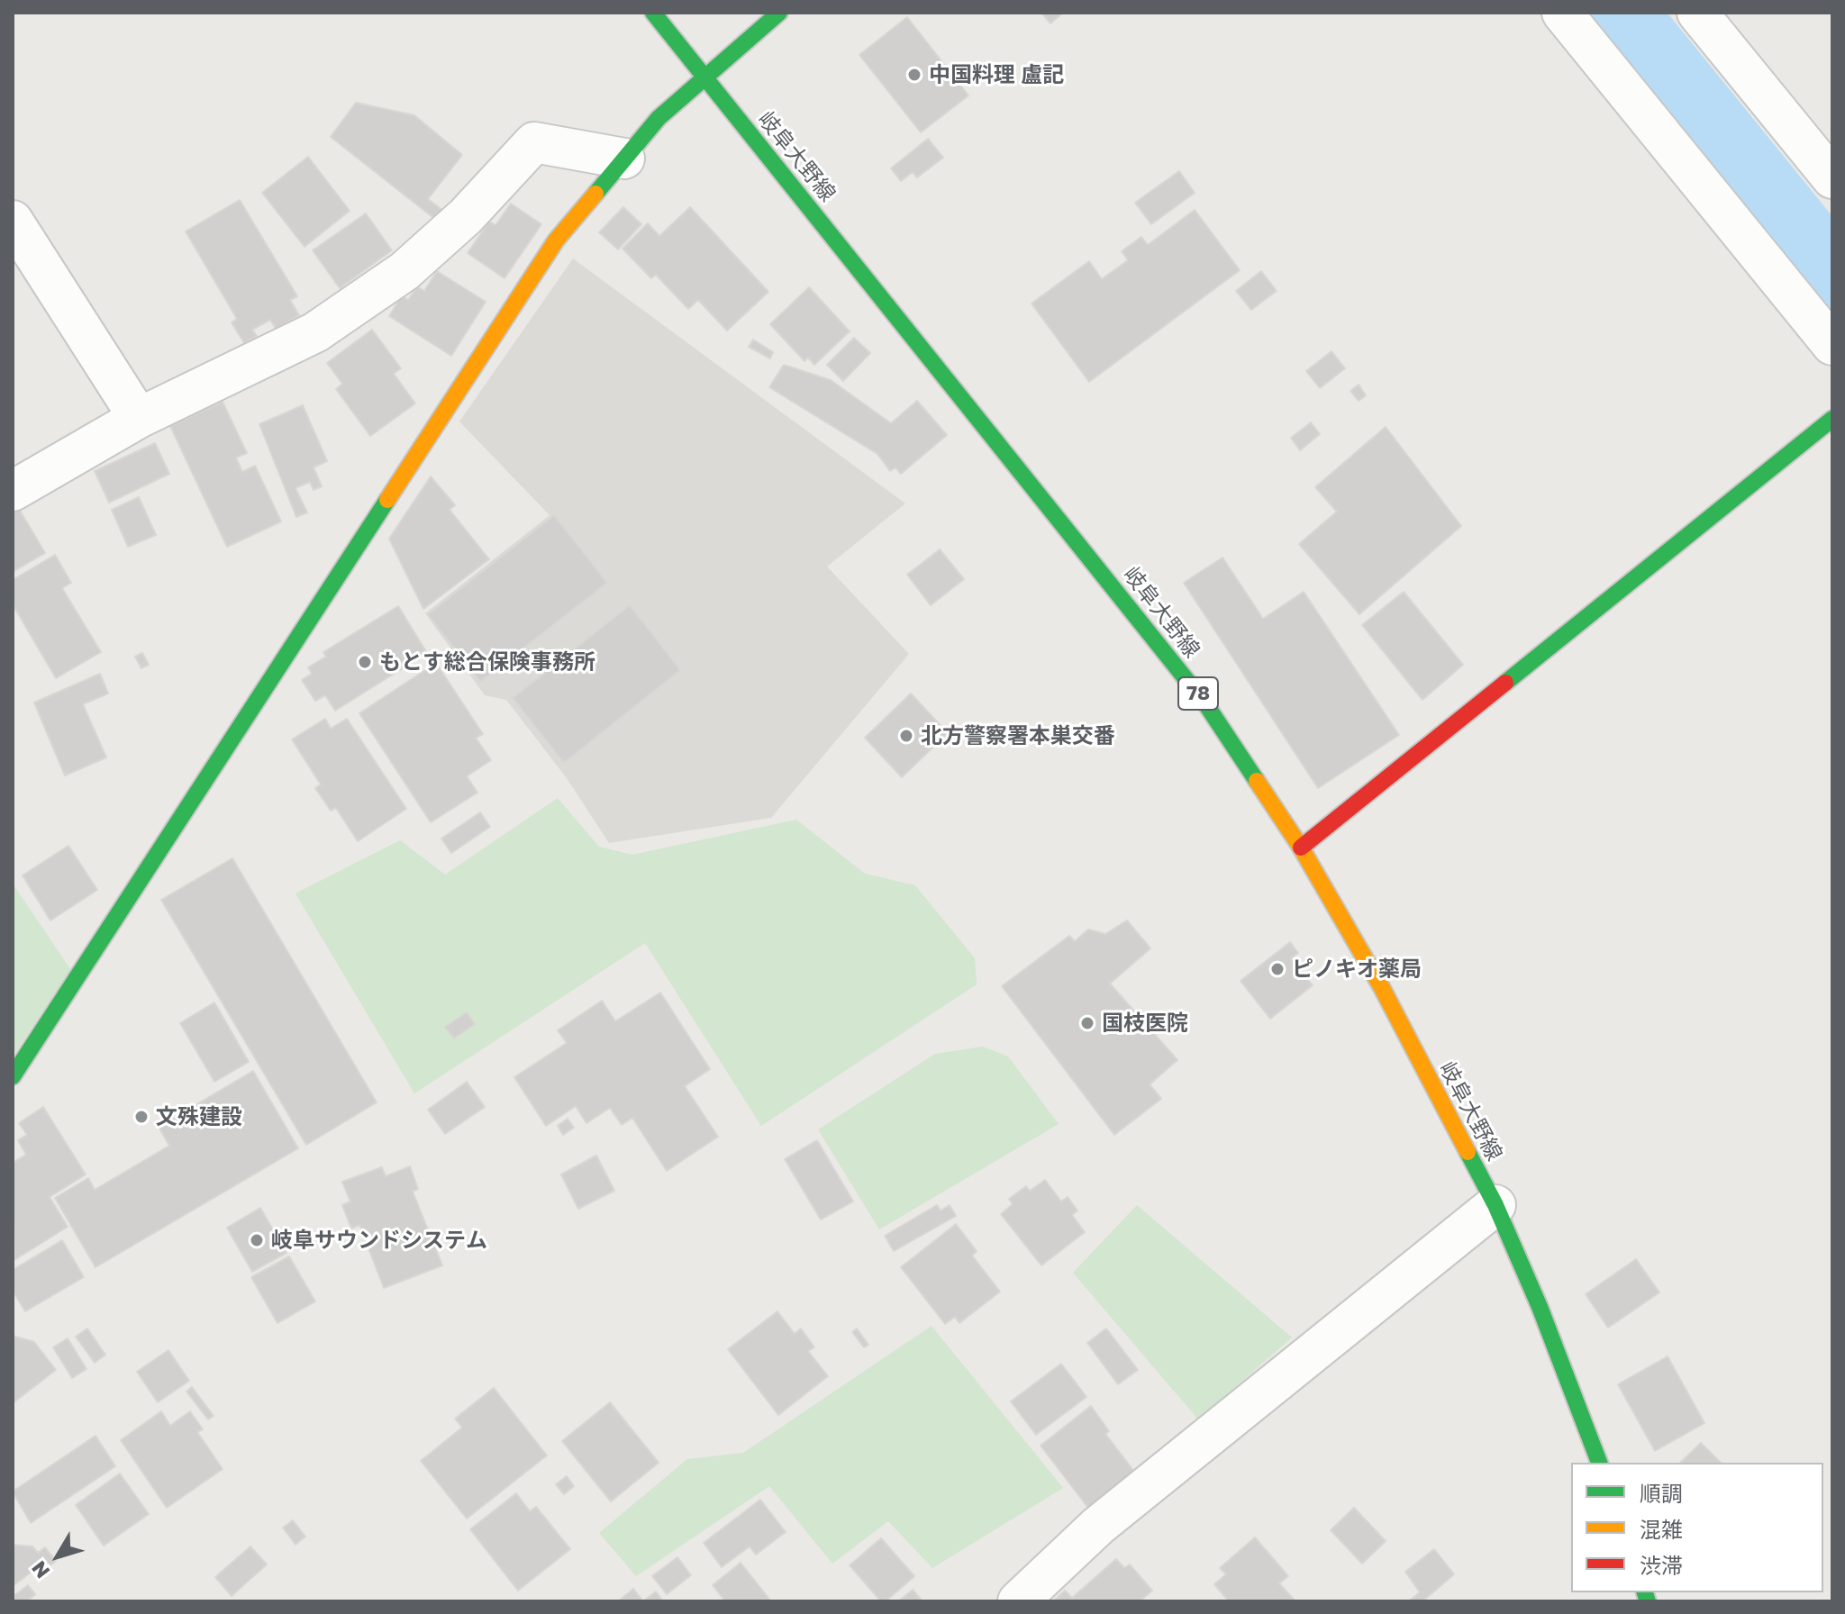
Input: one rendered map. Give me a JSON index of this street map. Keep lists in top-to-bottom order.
{
  "streets": {
    "street": ["岐阜大野線", "78"]
  },
  "places": [
    "中国料理 盧記",
    "もとす総合保険事務所",
    "北方警察署本巣交番",
    "ピノキオ薬局",
    "国枝医院",
    "文殊建設",
    "岐阜サウンドシステム"
  ],
  "legend": ["順調", "混雑", "渋滞"],
  "north": "bottom left"
}
